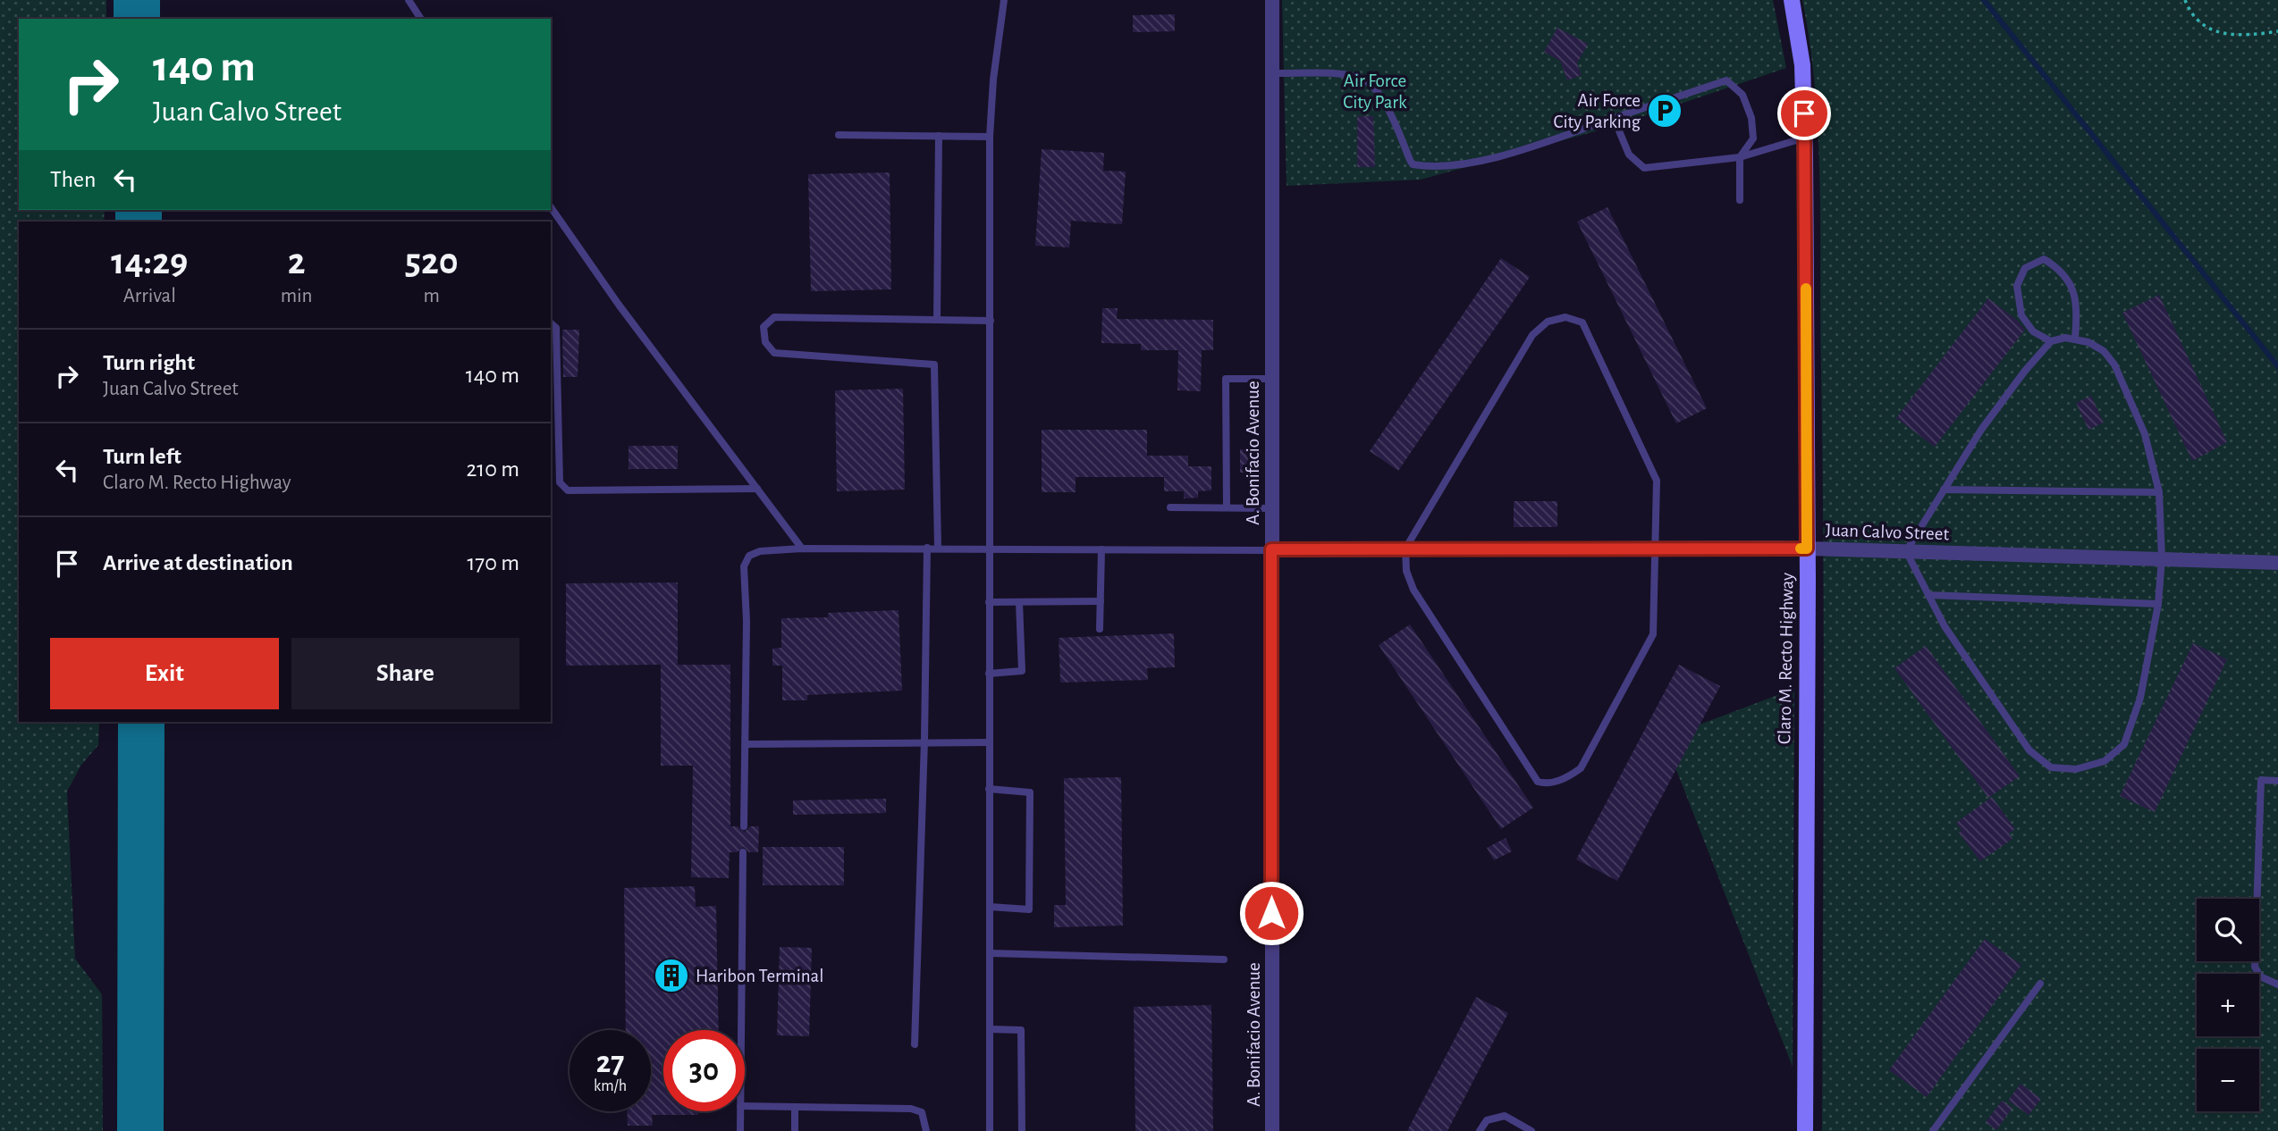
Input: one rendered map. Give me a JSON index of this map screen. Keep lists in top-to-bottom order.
{
  "streets": {
    "main road": ["Claro M. Recto Highway"],
    "street": ["A. Bonifacio Avenue", "Juan Calvo Street"]
  },
  "crossings": [
    ["A. Bonifacio Avenue", "Juan Calvo Street"],
    ["Juan Calvo Street", "Claro M. Recto Highway"]
  ],
  "parks": ["Air Force City Park"],
  "places": {
    "parking": ["Air Force City Parking"],
    "building": ["Haribon Terminal"]
  },
  "page": {
    "turn": ["140 m", "Juan Calvo Street"],
    "then": "Then",
    "eta": [
      "14:29",
      "Arrival",
      "2",
      "min",
      "520",
      "m"
    ],
    "list": [
      {
        "name": "Turn right",
        "note": "Juan Calvo Street",
        "value": "140 m"
      },
      {
        "name": "Turn left",
        "note": "Claro M. Recto Highway",
        "value": "210 m"
      },
      {
        "name": "Arrive at destination",
        "value": "170 m"
      }
    ],
    "buttons": ["Exit", "Share"],
    "map_buttons": ["+", "−"],
    "speed": "27 km/h",
    "limit": "30"
  }
}
